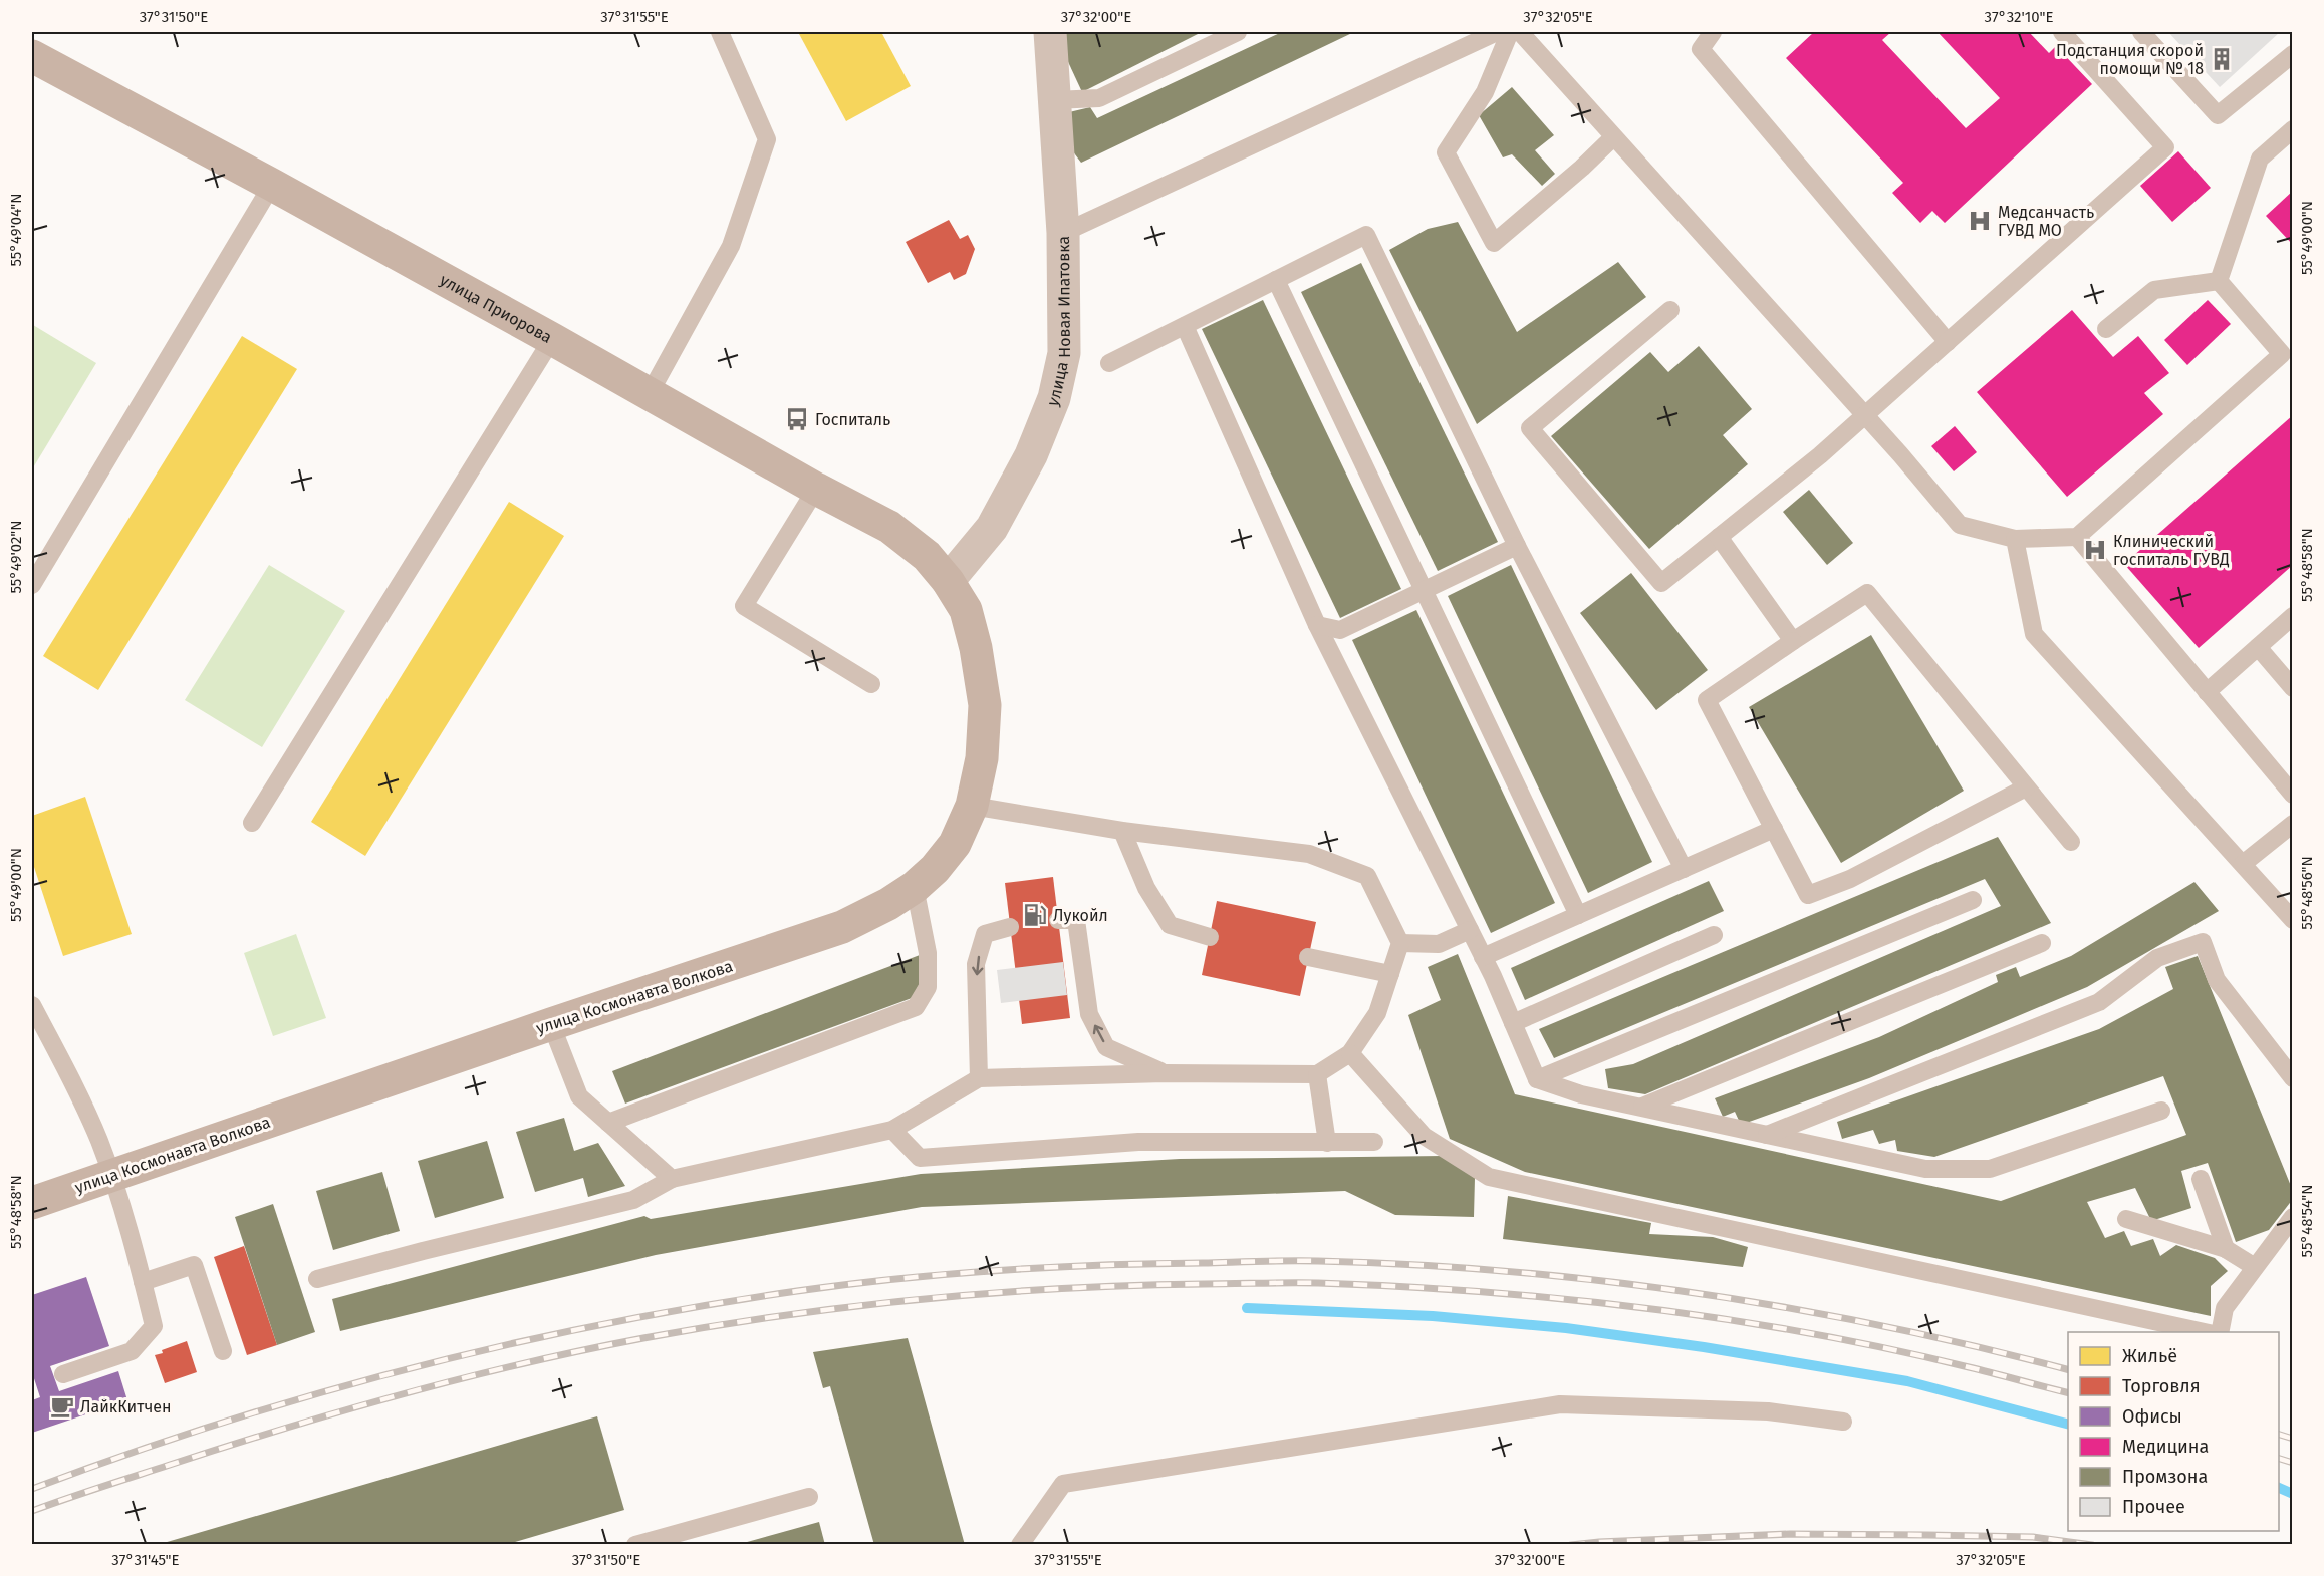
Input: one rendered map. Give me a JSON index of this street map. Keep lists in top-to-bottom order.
{
  "streets": {
    "street": ["улица Приорова", "улица Новая Ипатовка", "улица Космонавта Волкова"]
  },
  "crossings": [
    ["улица Приорова", "улица Новая Ипатовка"],
    ["улица Приорова", "улица Космонавта Волкова"],
    ["улица Новая Ипатовка", "улица Космонавта Волкова"]
  ],
  "places": {
    "building": ["Подстанция скорой помощи № 18"],
    "hospital": ["Медсанчасть ГУВД МО", "Клинический госпиталь ГУВД"],
    "bus stop": ["Госпиталь"],
    "fuel station": ["Лукойл"],
    "cafe": ["ЛайкКитчен"]
  },
  "legend": [
    "Жильё",
    "Торговля",
    "Офисы",
    "Медицина",
    "Промзона",
    "Прочее"
  ],
  "coordinates": [
    "37°31'50\"E",
    "37°31'55\"E",
    "37°32'00\"E",
    "37°32'05\"E",
    "37°32'10\"E",
    "55°49'04\"N",
    "55°49'00\"N",
    "55°49'02\"N",
    "55°48'58\"N",
    "55°48'56\"N",
    "55°48'54\"N",
    "37°31'45\"E"
  ]
}
